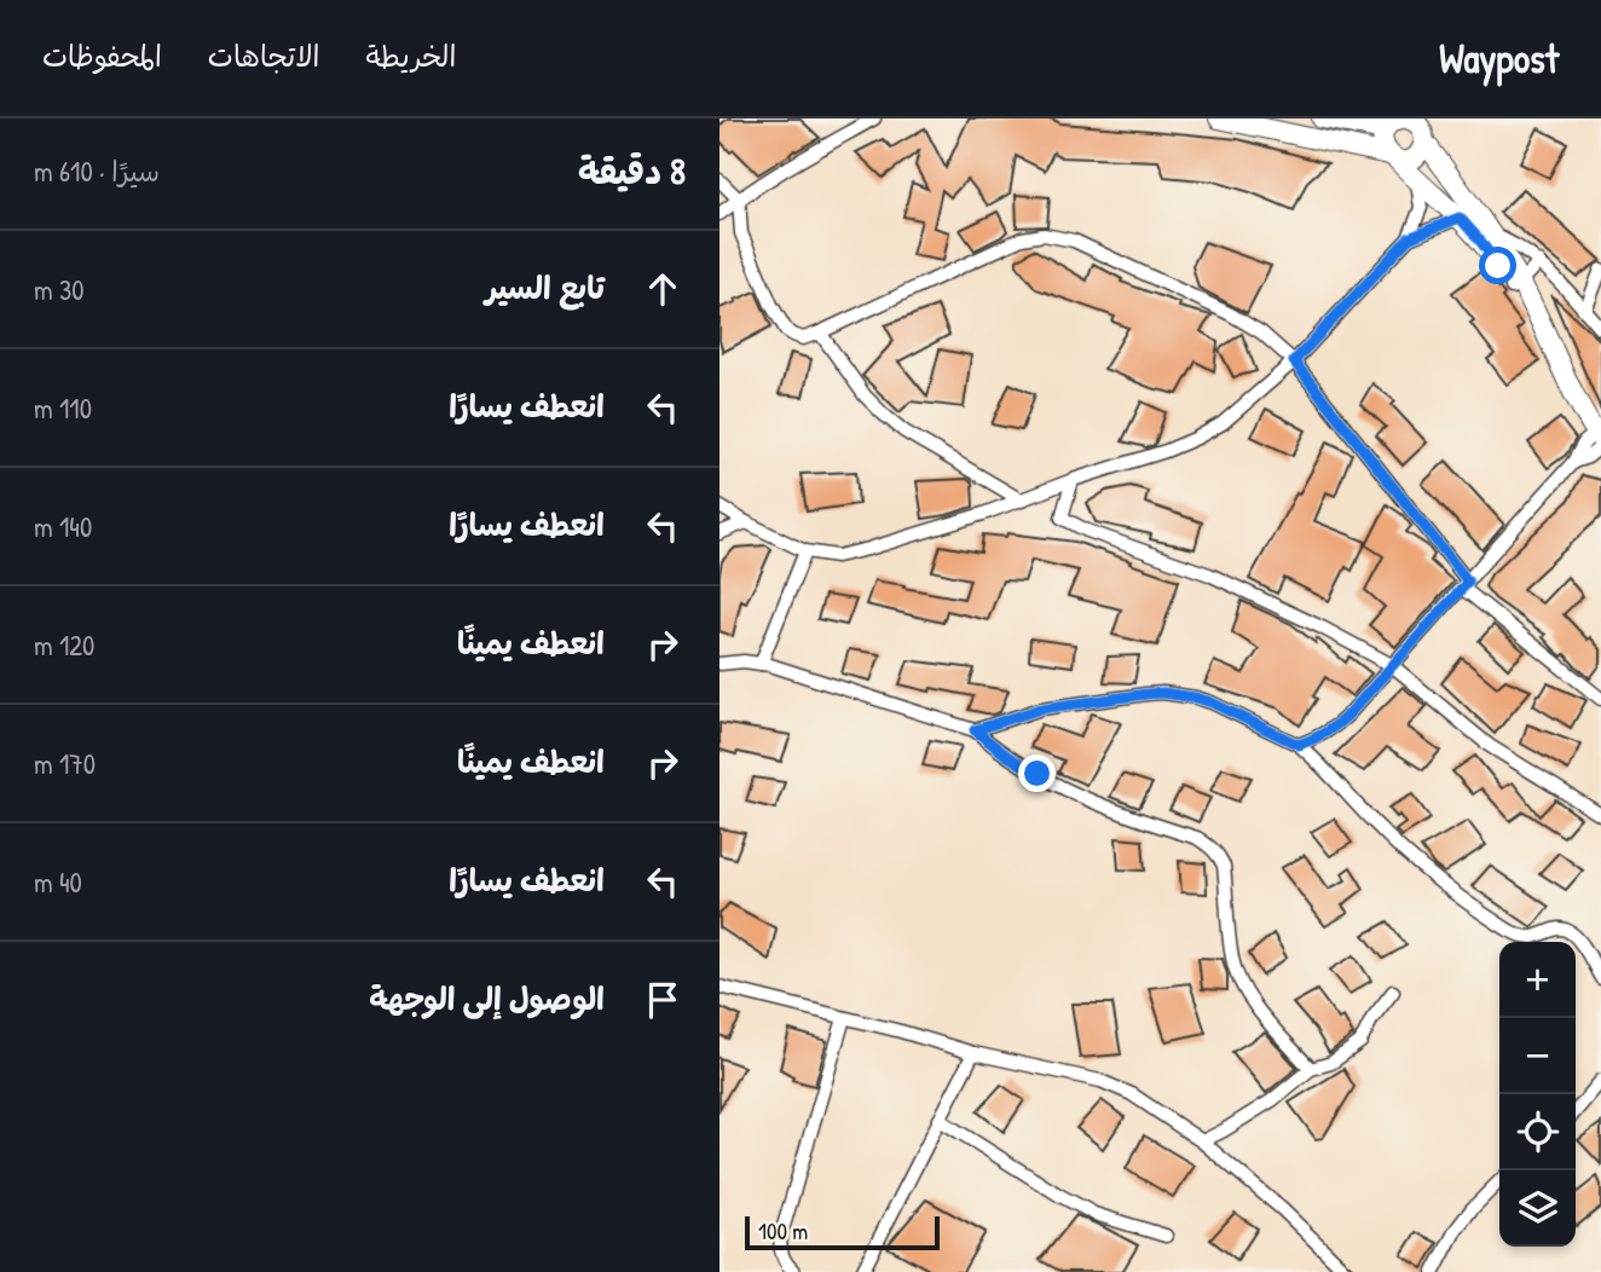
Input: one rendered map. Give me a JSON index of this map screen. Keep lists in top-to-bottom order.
{
  "scale_bar": "100 m",
  "page": {
    "header": "Waypost",
    "nav": ["الخريطة", "الاتجاهات", "المحفوظات"],
    "heading": ["8 دقيقة", "سيرًا · 610 m"],
    "list": [
      ["تابع السير", "30 m"],
      ["انعطف يسارًا", "110 m"],
      ["انعطف يسارًا", "140 m"],
      ["انعطف يمينًا", "120 m"],
      ["انعطف يمينًا", "170 m"],
      ["انعطف يسارًا", "40 m"],
      "الوصول إلى الوجهة"
    ],
    "map_buttons": ["+", "−"],
    "scale": "100 m"
  }
}
